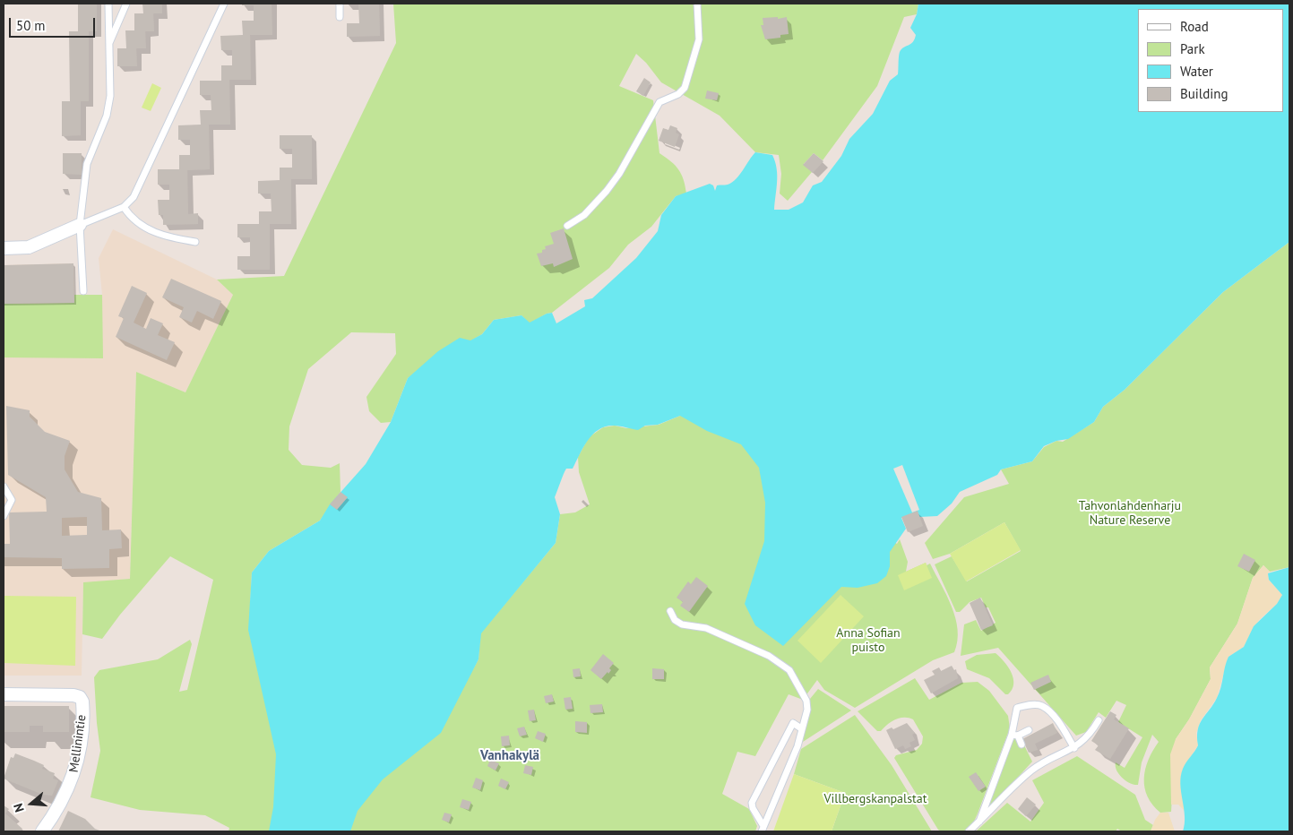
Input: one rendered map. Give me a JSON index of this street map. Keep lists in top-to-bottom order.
{
  "streets": {
    "street": ["Mellinintie"]
  },
  "districts": ["Vanhakylä"],
  "parks": ["Tahvonlahdenharju Nature Reserve", "Anna Sofian puisto", "Villbergskanpalstat"],
  "legend": [
    "Road",
    "Park",
    "Water",
    "Building"
  ],
  "scale_bar": "50 m",
  "north": "left"
}
